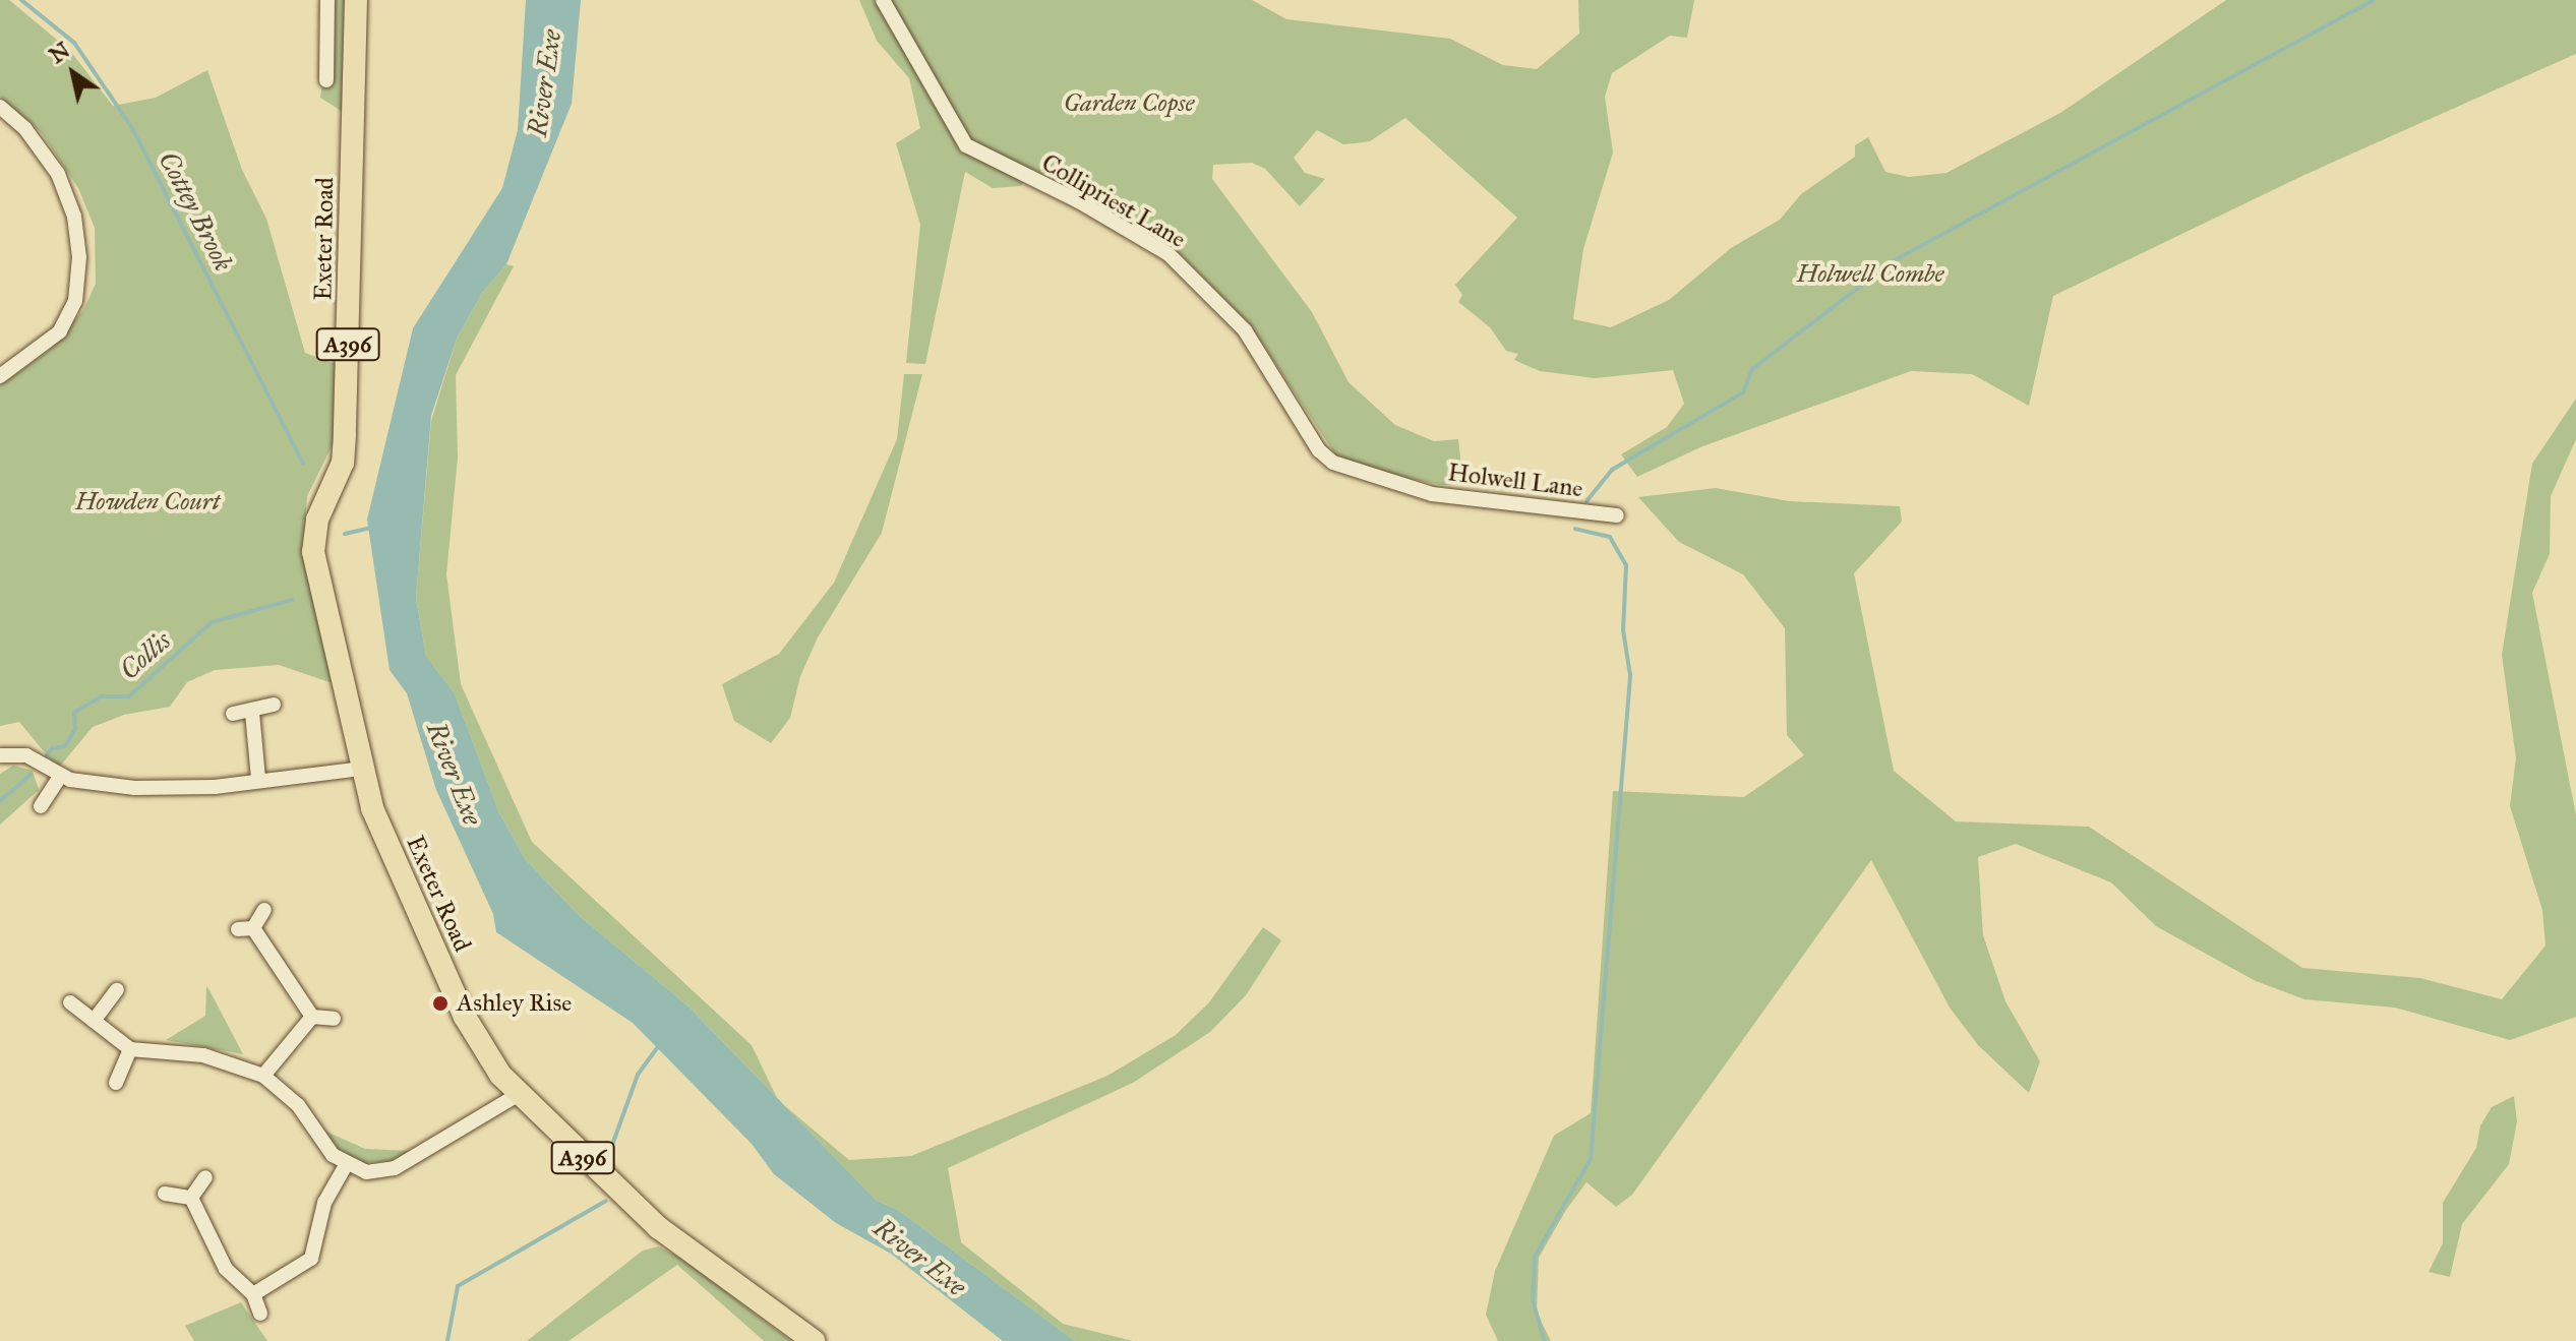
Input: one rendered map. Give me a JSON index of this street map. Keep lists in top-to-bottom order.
{
  "streets": {
    "main road": ["Exeter Road", "A396"],
    "street": ["Collipriest Lane", "Holwell Lane"]
  },
  "crossings": [
    ["Collipriest Lane", "Holwell Lane"]
  ],
  "water": ["River Exe", "Cottey Brook", "Collis"],
  "parks": ["Garden Copse", "Holwell Combe", "Howden Court"],
  "places": ["Ashley Rise"],
  "north": "top left"
}
